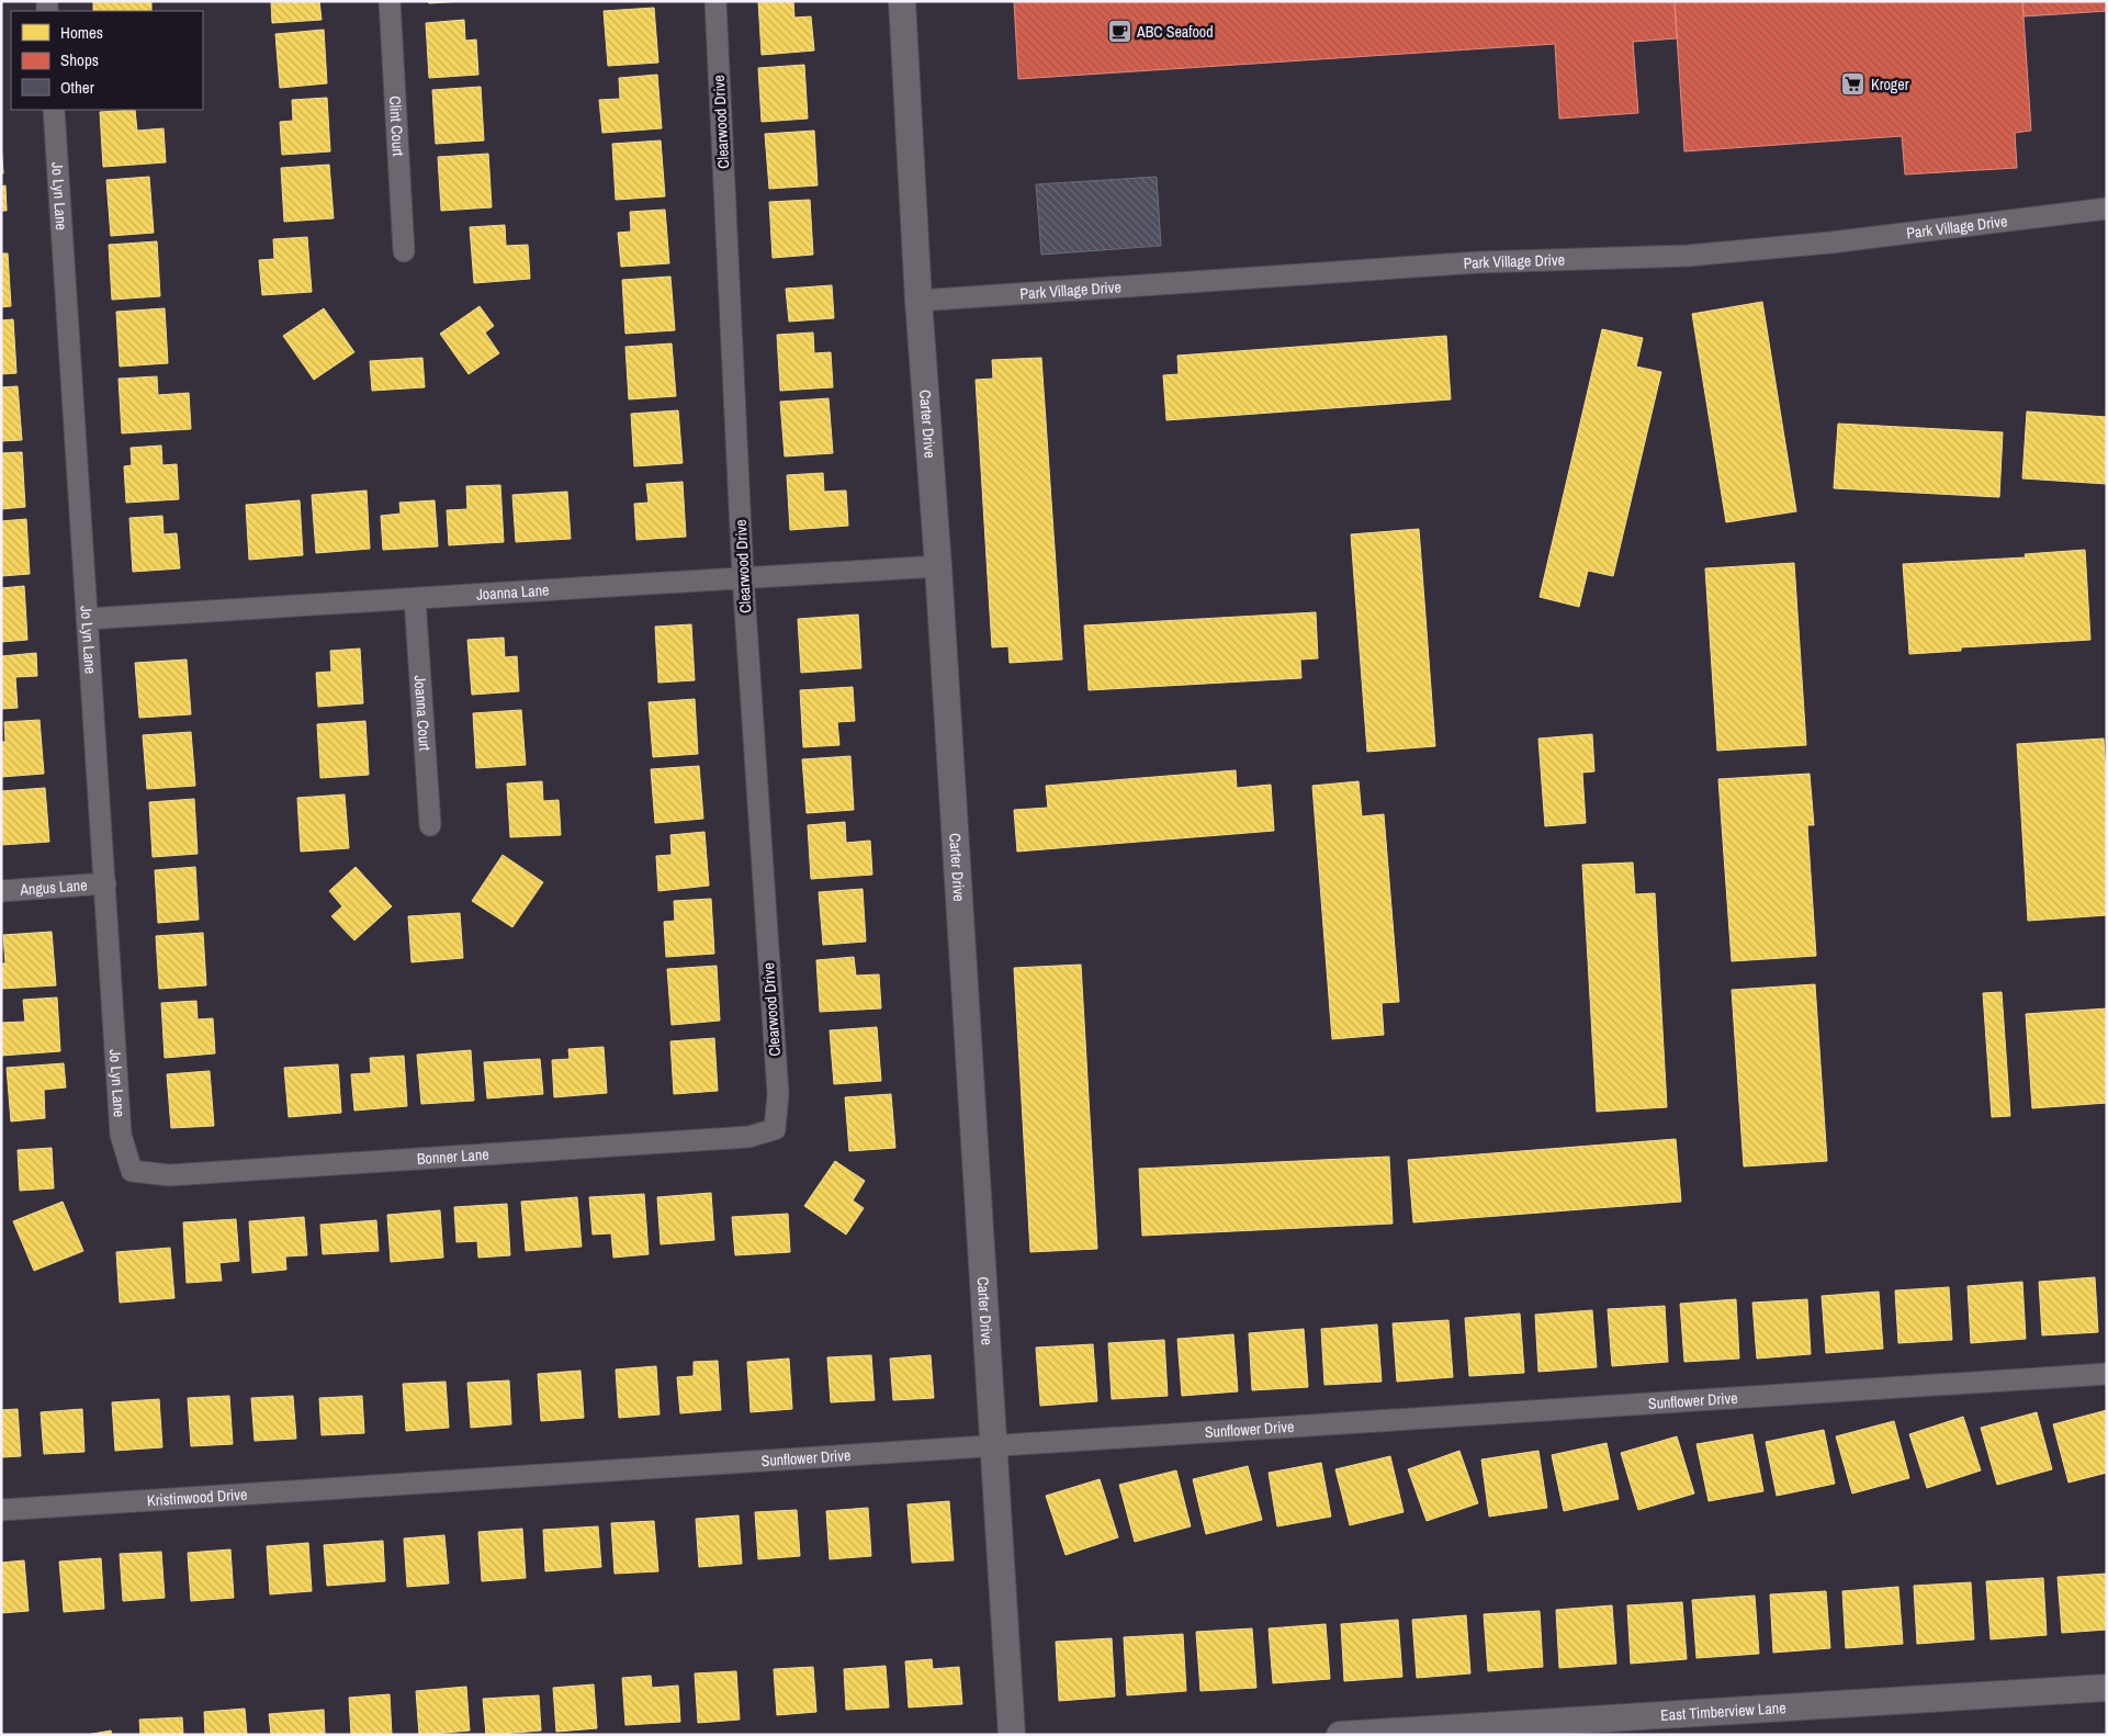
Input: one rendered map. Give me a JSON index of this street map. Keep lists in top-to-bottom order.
{
  "streets": {
    "street": [
      "Clearwood Drive",
      "Clint Court",
      "Jo Lyn Lane",
      "Park Village Drive",
      "Carter Drive",
      "Joanna Lane",
      "Joanna Court",
      "Angus Lane",
      "Bonner Lane",
      "Sunflower Drive",
      "Kristinwood Drive",
      "East Timberview Lane"
    ]
  },
  "crossings": [
    ["Clearwood Drive", "Joanna Lane"],
    ["Clearwood Drive", "Bonner Lane"],
    ["Jo Lyn Lane", "Joanna Lane"],
    ["Jo Lyn Lane", "Angus Lane"],
    ["Jo Lyn Lane", "Bonner Lane"],
    ["Park Village Drive", "Carter Drive"],
    ["Carter Drive", "Joanna Lane"],
    ["Carter Drive", "Sunflower Drive"],
    ["Joanna Lane", "Joanna Court"],
    ["Sunflower Drive", "Kristinwood Drive"]
  ],
  "places": {
    "cafe": ["ABC Seafood"],
    "supermarket": ["Kroger"]
  },
  "legend": ["Homes", "Shops", "Other"]
}
